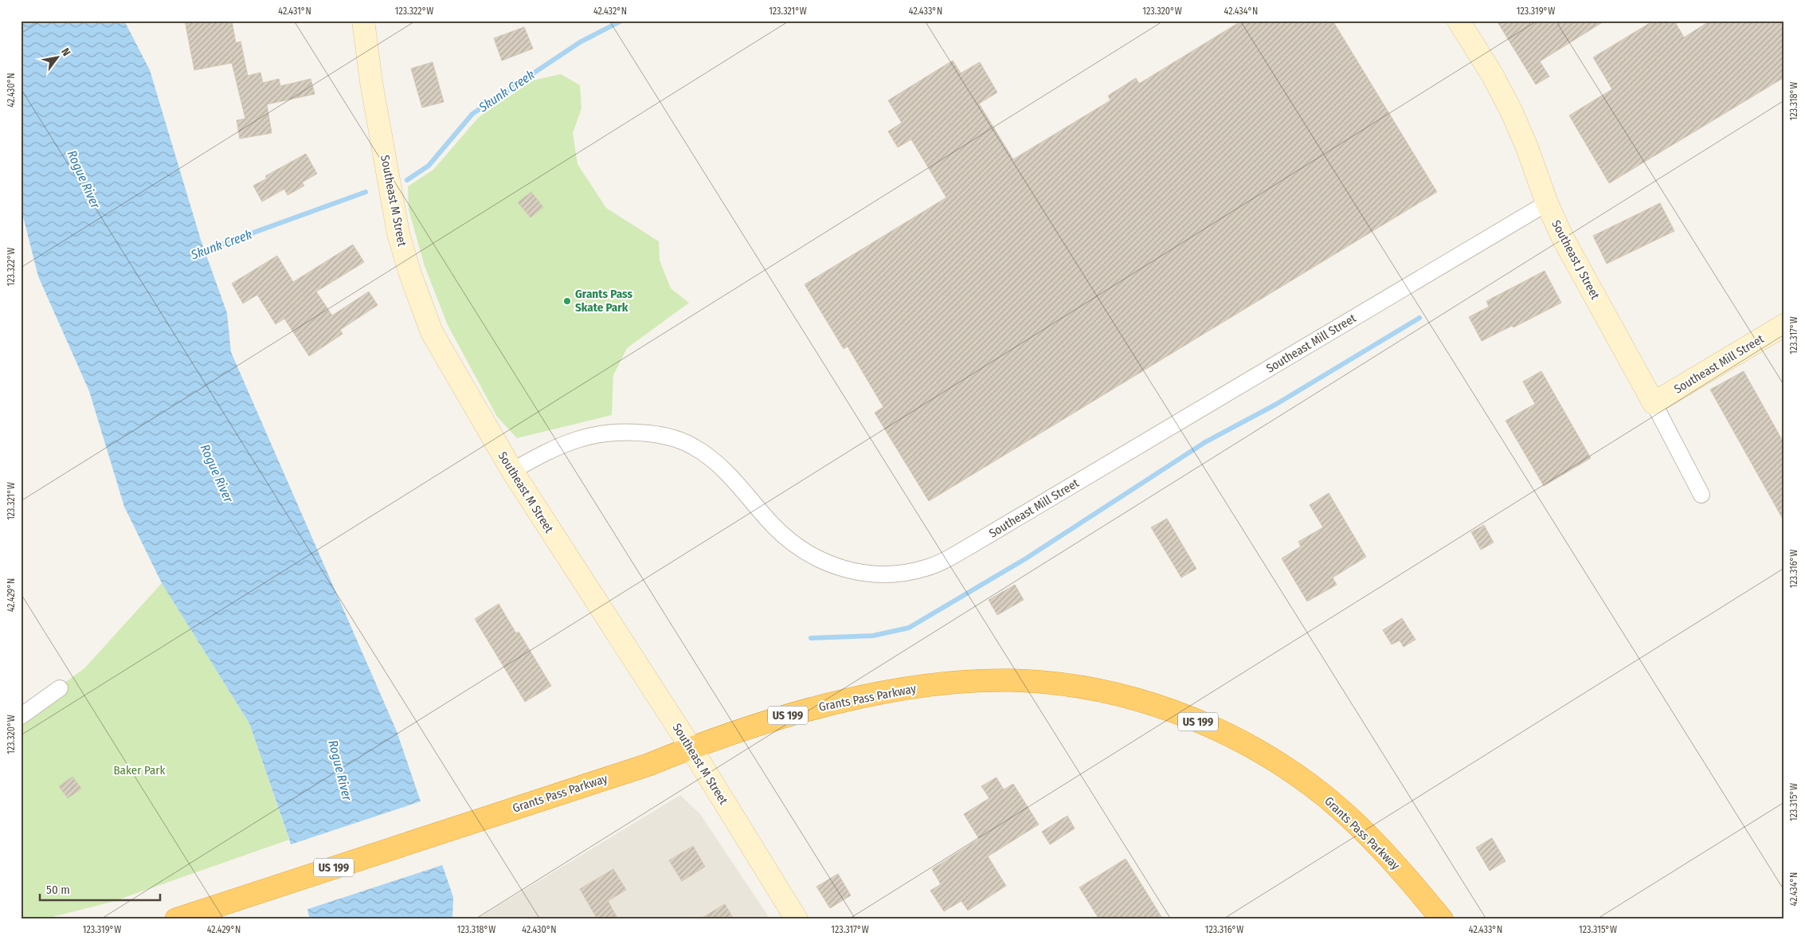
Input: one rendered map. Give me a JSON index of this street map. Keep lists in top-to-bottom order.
{
  "streets": {
    "highway": ["Grants Pass Parkway", "US 199"],
    "street": ["Southeast M Street", "Southeast J Street", "Southeast Mill Street"]
  },
  "crossings": [
    ["Southeast M Street", "Southeast Mill Street"],
    ["Southeast M Street", "Grants Pass Parkway"],
    ["Southeast J Street", "Southeast Mill Street"]
  ],
  "water": ["Skunk Creek", "Rogue River"],
  "parks": ["Baker Park"],
  "places": ["Grants Pass Skate Park"],
  "scale_bar": "50 m",
  "north": "top right",
  "coordinates": [
    "42.431°N",
    "123.322°W",
    "42.432°N",
    "123.321°W",
    "42.433°N",
    "123.320°W",
    "42.434°N",
    "123.319°W",
    "42.430°N",
    "123.318°W",
    "123.317°W",
    "123.316°W",
    "42.429°N",
    "123.315°W"
  ]
}
